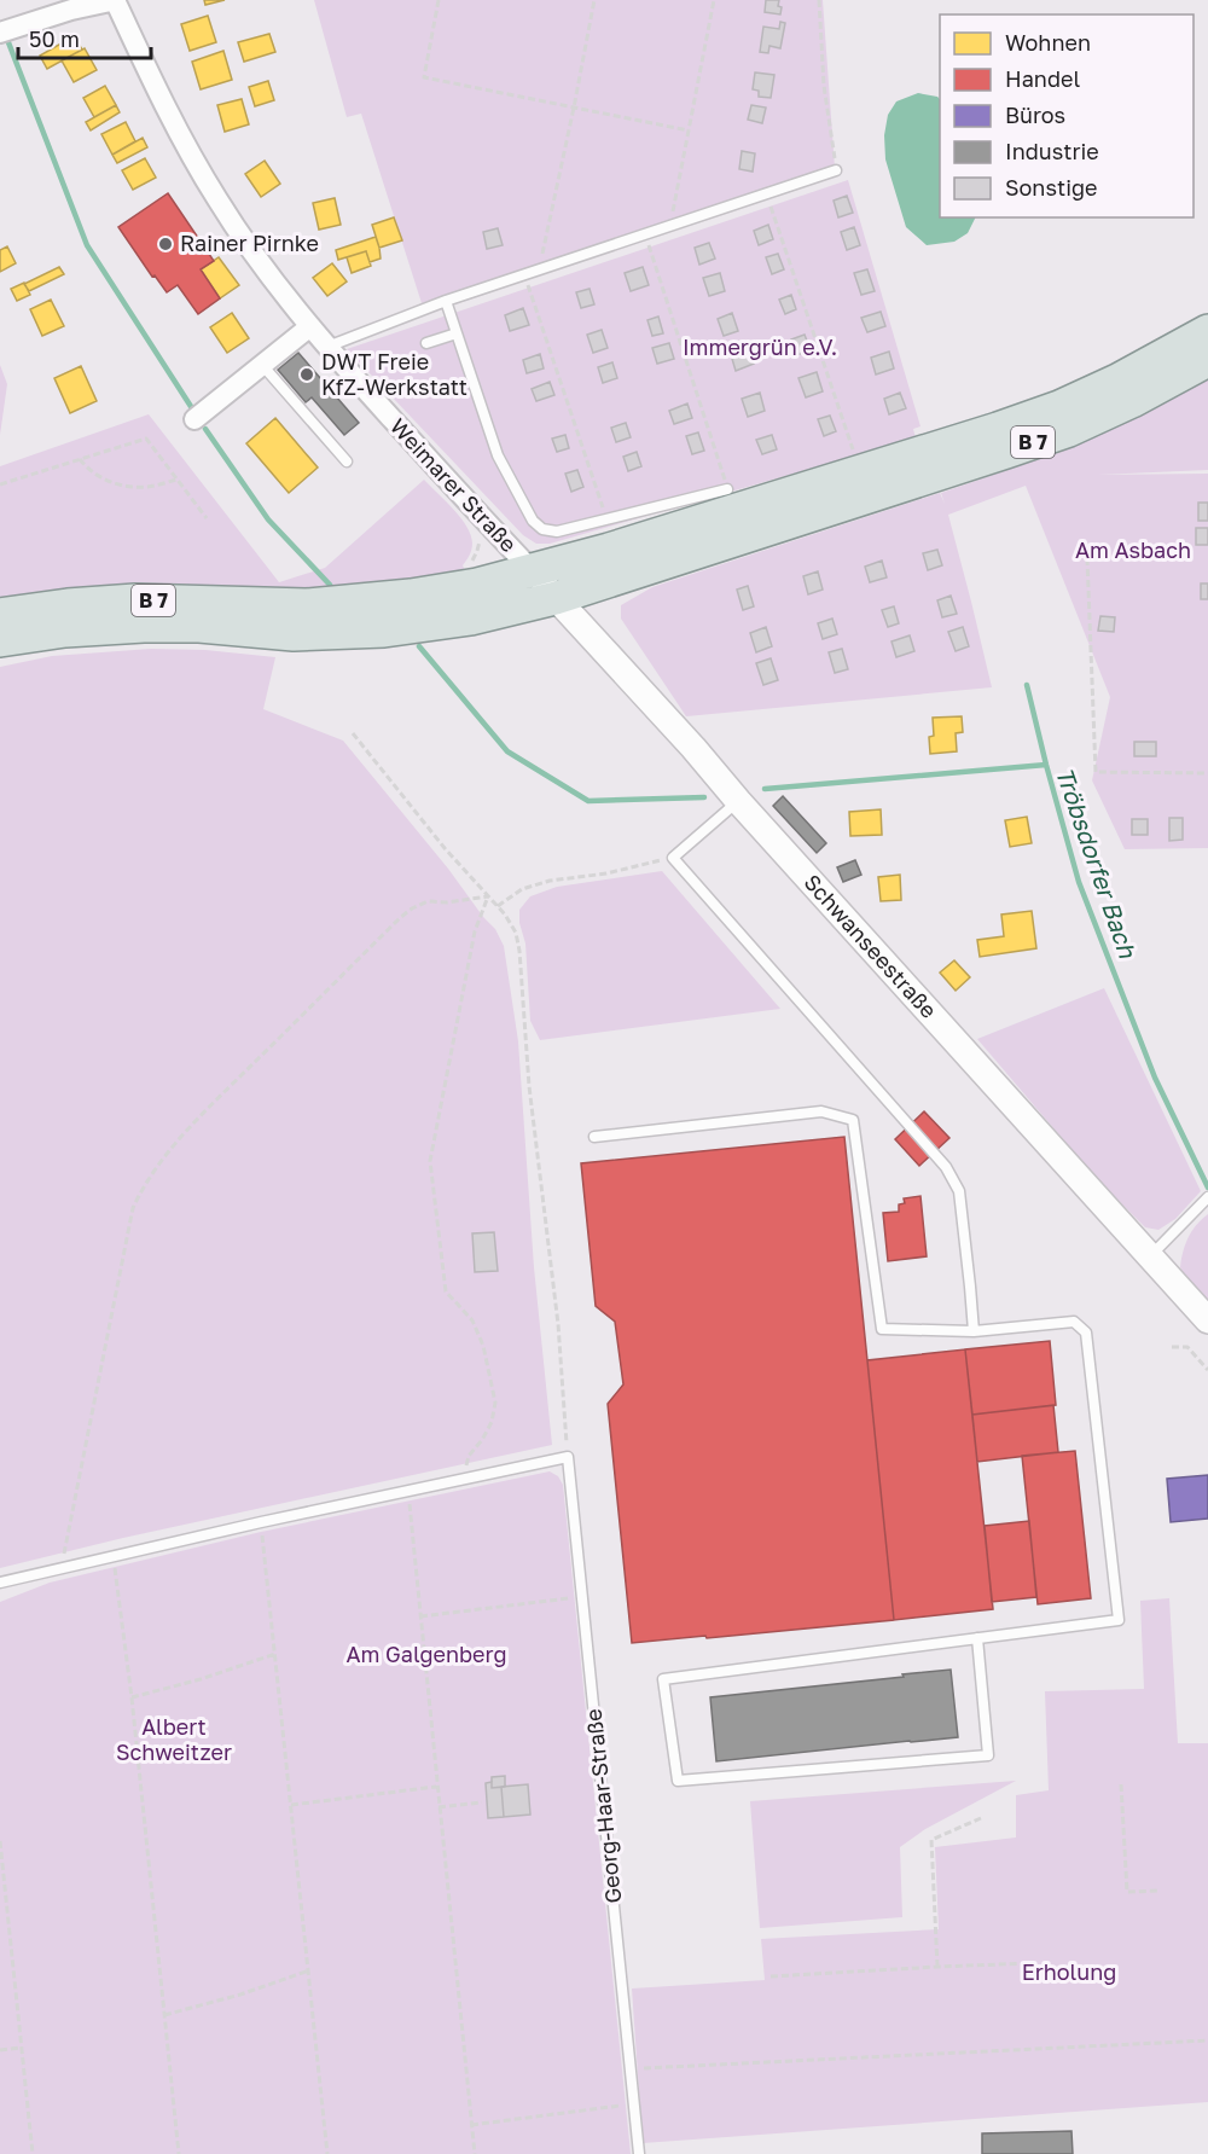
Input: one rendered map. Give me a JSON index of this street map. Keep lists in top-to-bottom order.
{
  "streets": {
    "main road": ["B 7"],
    "street": ["Weimarer Straße", "Schwanseestraße"],
    "lane": ["Georg-Haar-Straße"]
  },
  "crossings": [
    ["B 7", "Weimarer Straße"],
    ["B 7", "Schwanseestraße"],
    ["Weimarer Straße", "Schwanseestraße"]
  ],
  "water": ["Tröbsdorfer Bach"],
  "parks": [
    "Immergrün e.V.",
    "Am Asbach",
    "Am Galgenberg",
    "Albert Schweitzer",
    "Erholung"
  ],
  "places": ["Rainer Pirnke", "DWT Freie KfZ-Werkstatt"],
  "legend": [
    "Wohnen",
    "Handel",
    "Büros",
    "Industrie",
    "Sonstige"
  ],
  "scale_bar": "50 m"
}
